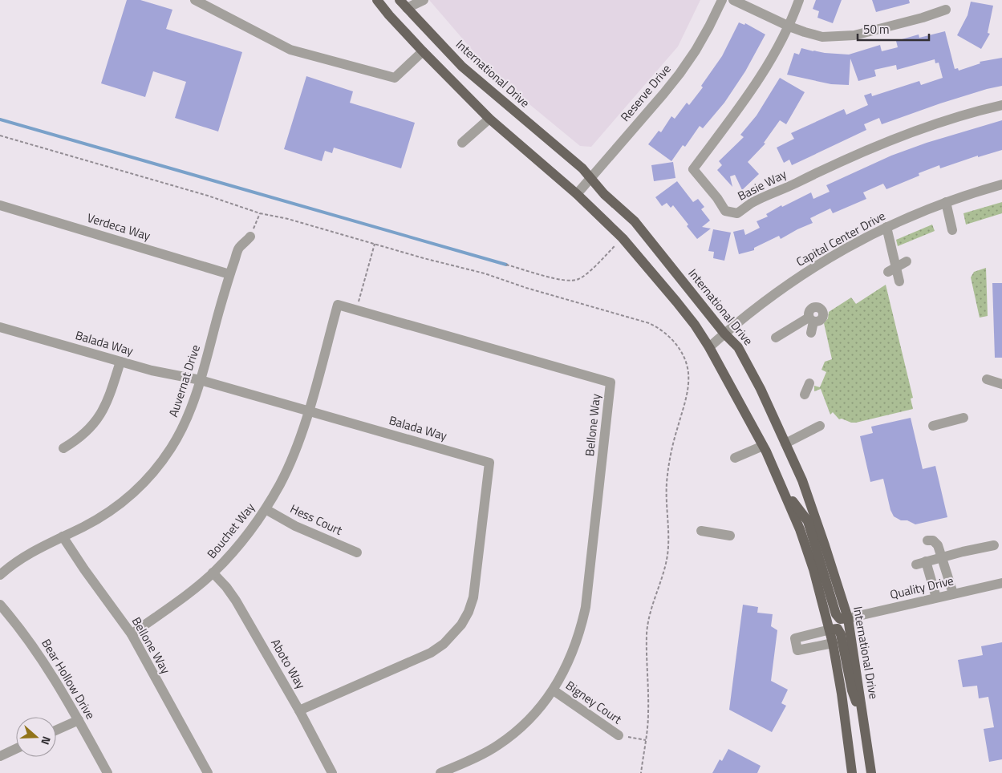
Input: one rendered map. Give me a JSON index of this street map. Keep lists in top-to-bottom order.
{
  "streets": {
    "main road": ["International Drive"],
    "street": [
      "Reserve Drive",
      "Basie Way",
      "Verdeca Way",
      "Capital Center Drive",
      "Balada Way",
      "Auvernat Drive",
      "Bellone Way",
      "Hess Court",
      "Bouchet Way",
      "Quality Drive",
      "Aboto Way",
      "Bear Hollow Drive",
      "Bigney Court"
    ]
  },
  "crossings": [
    ["International Drive", "Reserve Drive"],
    ["International Drive", "Capital Center Drive"],
    ["International Drive", "Quality Drive"],
    ["Verdeca Way", "Auvernat Drive"],
    ["Balada Way", "Auvernat Drive"],
    ["Balada Way", "Bellone Way"],
    ["Balada Way", "Bouchet Way"],
    ["Balada Way", "Aboto Way"],
    ["Auvernat Drive", "Bellone Way"],
    ["Bellone Way", "Bouchet Way"],
    ["Bellone Way", "Bigney Court"],
    ["Hess Court", "Bouchet Way"],
    ["Bouchet Way", "Aboto Way"]
  ],
  "scale_bar": "50 m",
  "north": "right"
}
